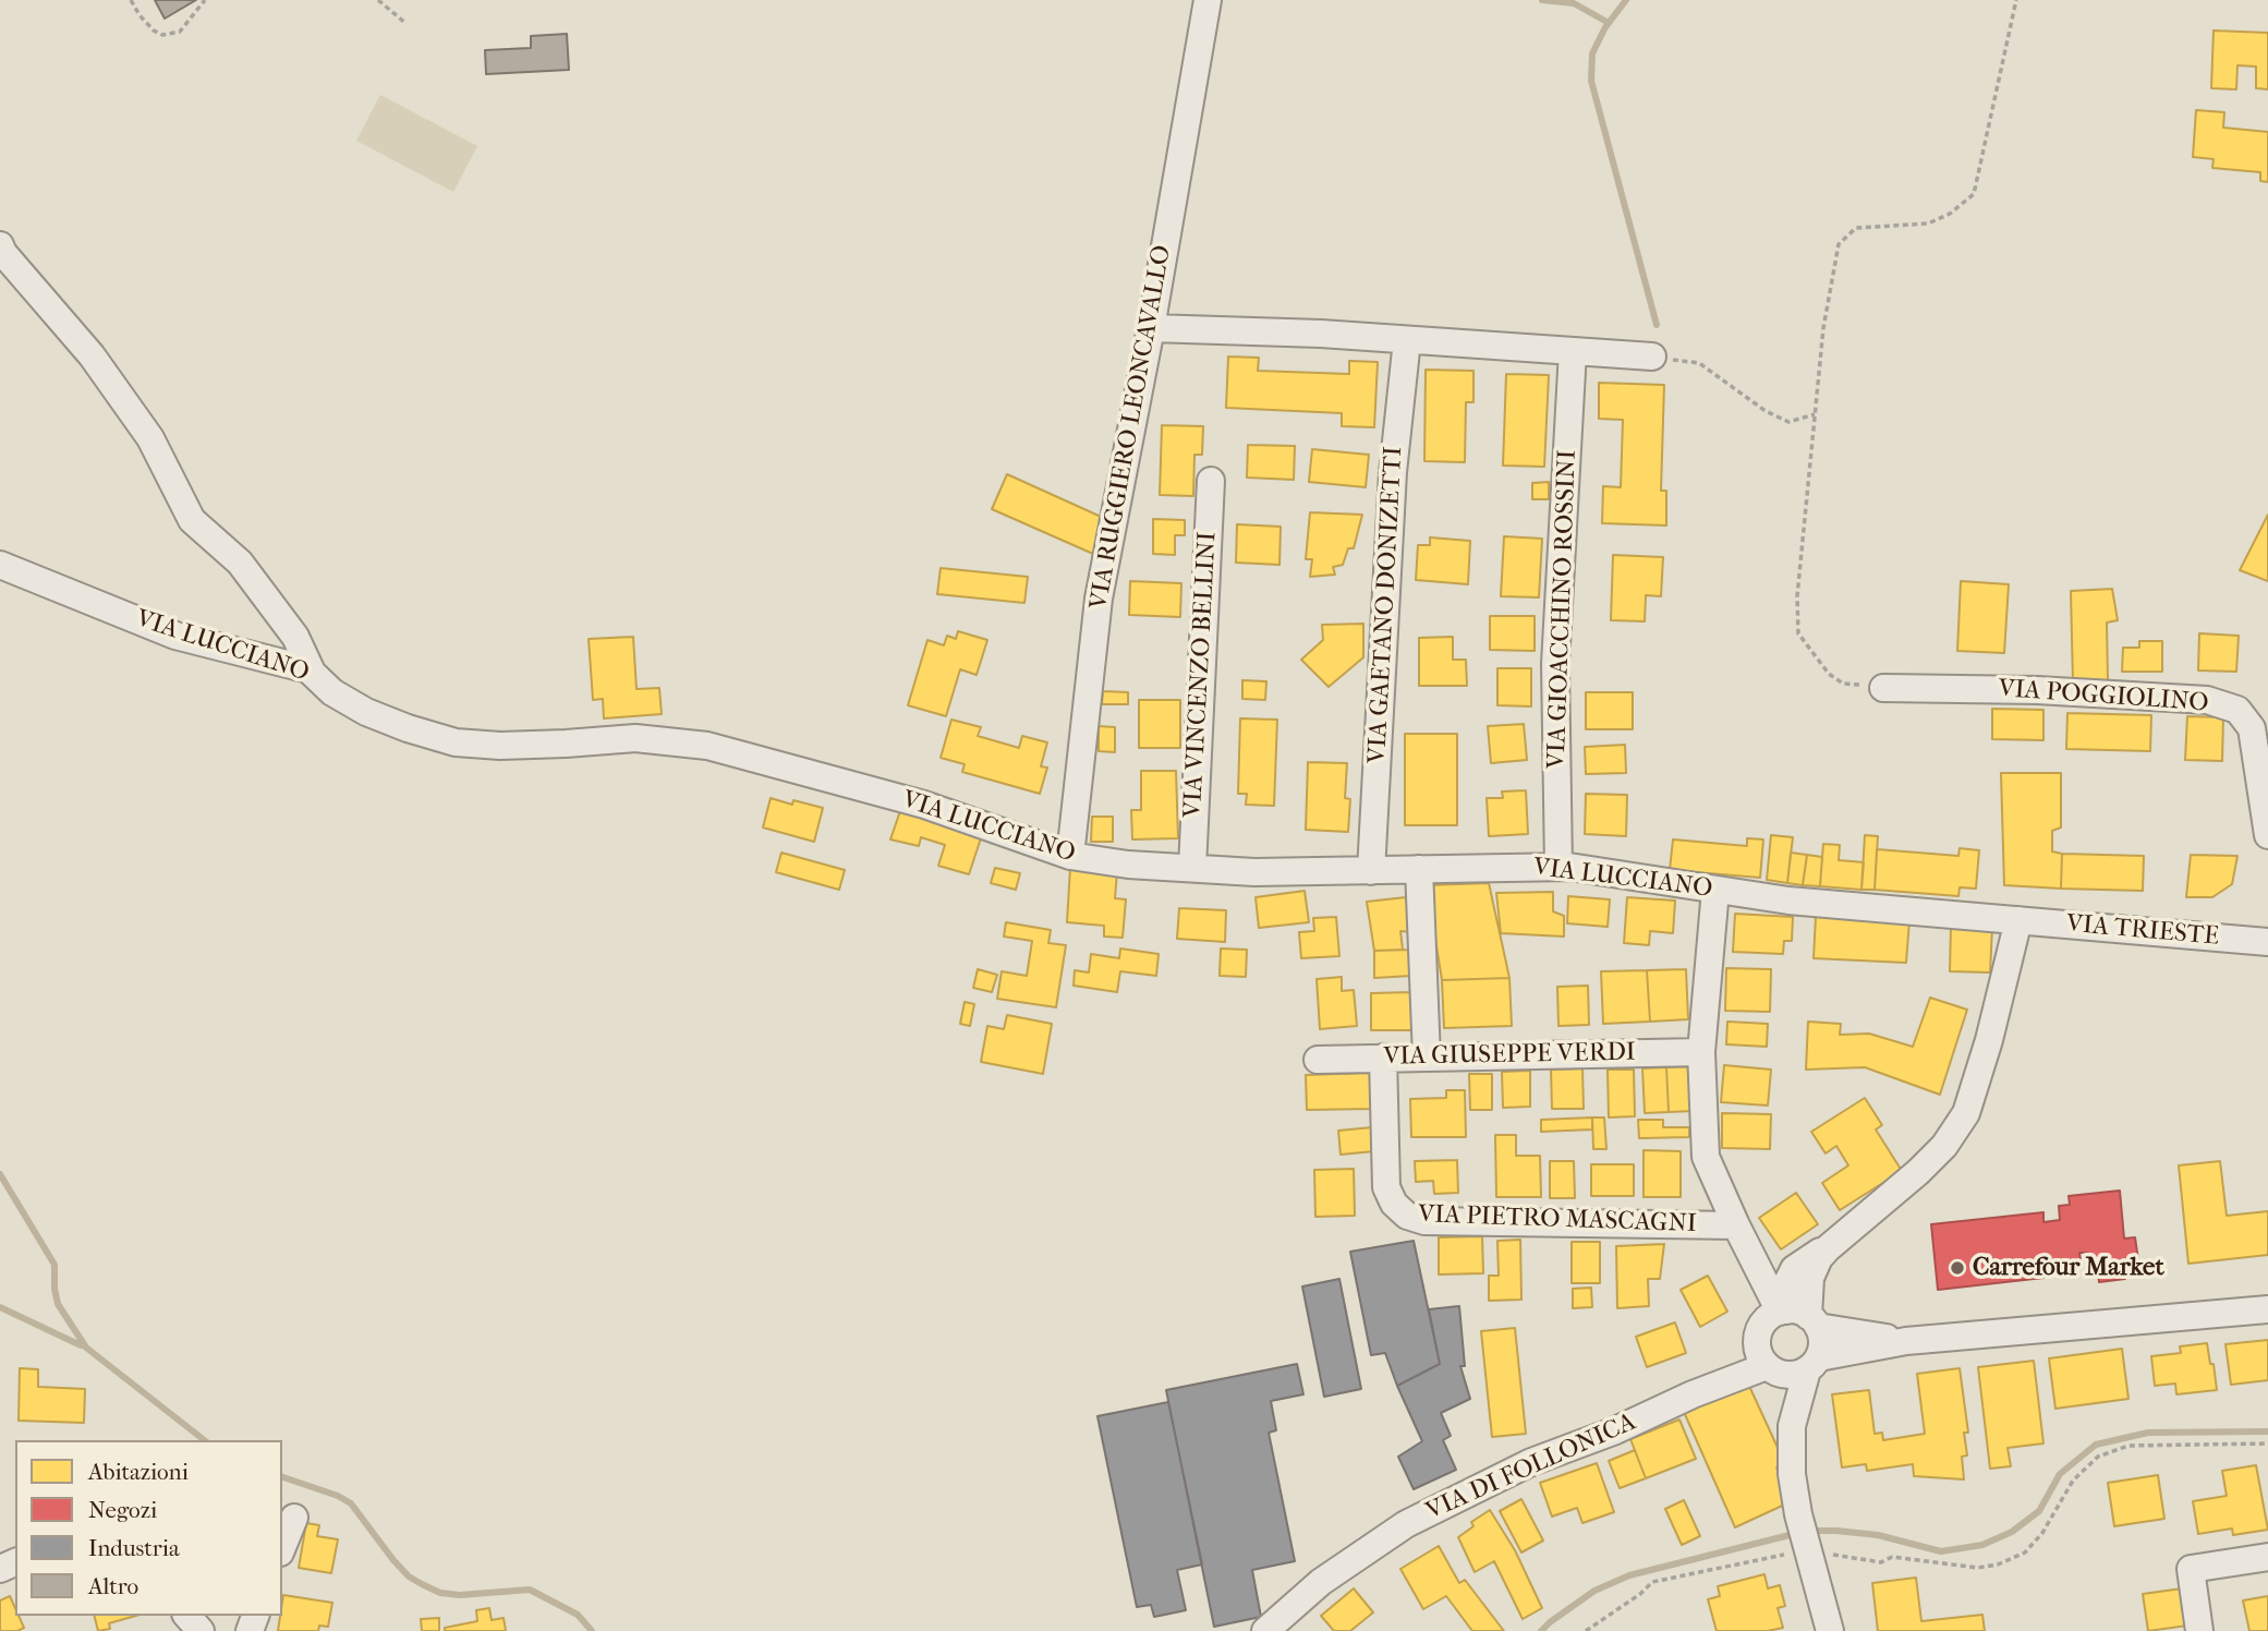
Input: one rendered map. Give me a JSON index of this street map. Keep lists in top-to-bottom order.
{
  "streets": {
    "street": [
      "VIA RUGGIERO LEONCAVALLO",
      "VIA GAETANO DONIZETTI",
      "VIA GIOACCHINO ROSSINI",
      "VIA LUCCIANO",
      "VIA VINCENZO BELLINI",
      "VIA POGGIOLINO",
      "VIA TRIESTE",
      "VIA GIUSEPPE VERDI",
      "VIA PIETRO MASCAGNI",
      "VIA DI FOLLONICA"
    ]
  },
  "crossings": [
    ["VIA RUGGIERO LEONCAVALLO", "VIA LUCCIANO"],
    ["VIA GAETANO DONIZETTI", "VIA LUCCIANO"],
    ["VIA GIOACCHINO ROSSINI", "VIA LUCCIANO"],
    ["VIA LUCCIANO", "VIA VINCENZO BELLINI"],
    ["VIA LUCCIANO", "VIA TRIESTE"],
    ["VIA GIUSEPPE VERDI", "VIA PIETRO MASCAGNI"]
  ],
  "places": ["Carrefour Market"],
  "legend": [
    "Abitazioni",
    "Negozi",
    "Industria",
    "Altro"
  ]
}
